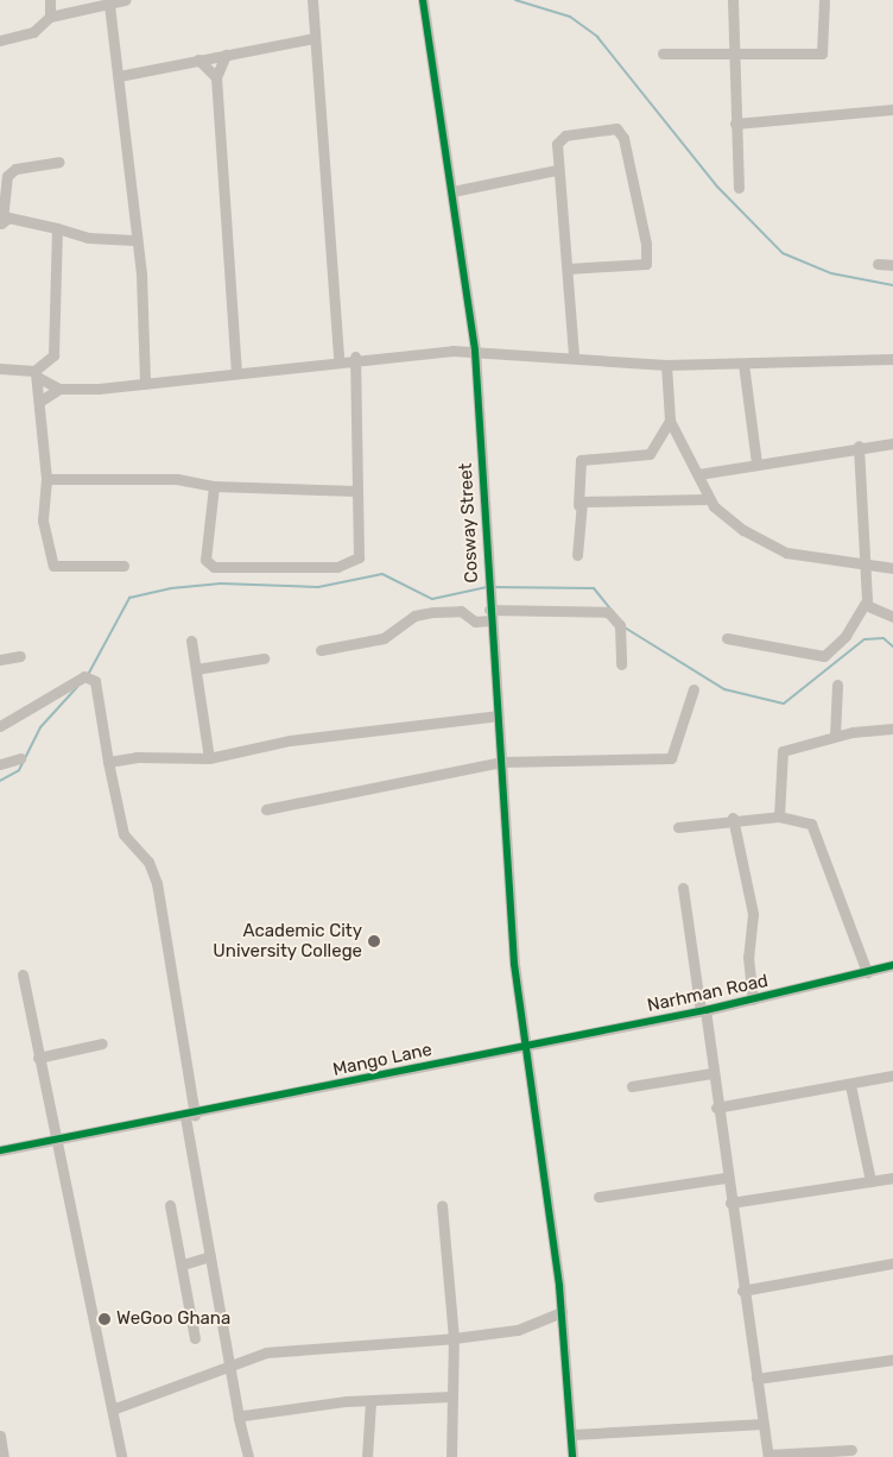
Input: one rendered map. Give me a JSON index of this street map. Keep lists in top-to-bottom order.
{
  "streets": {
    "street": ["Cosway Street", "Narhman Road", "Mango Lane"]
  },
  "crossings": [
    ["Cosway Street", "Narhman Road"],
    ["Cosway Street", "Mango Lane"],
    ["Narhman Road", "Mango Lane"]
  ],
  "places": ["Academic City University College", "WeGoo Ghana"]
}
